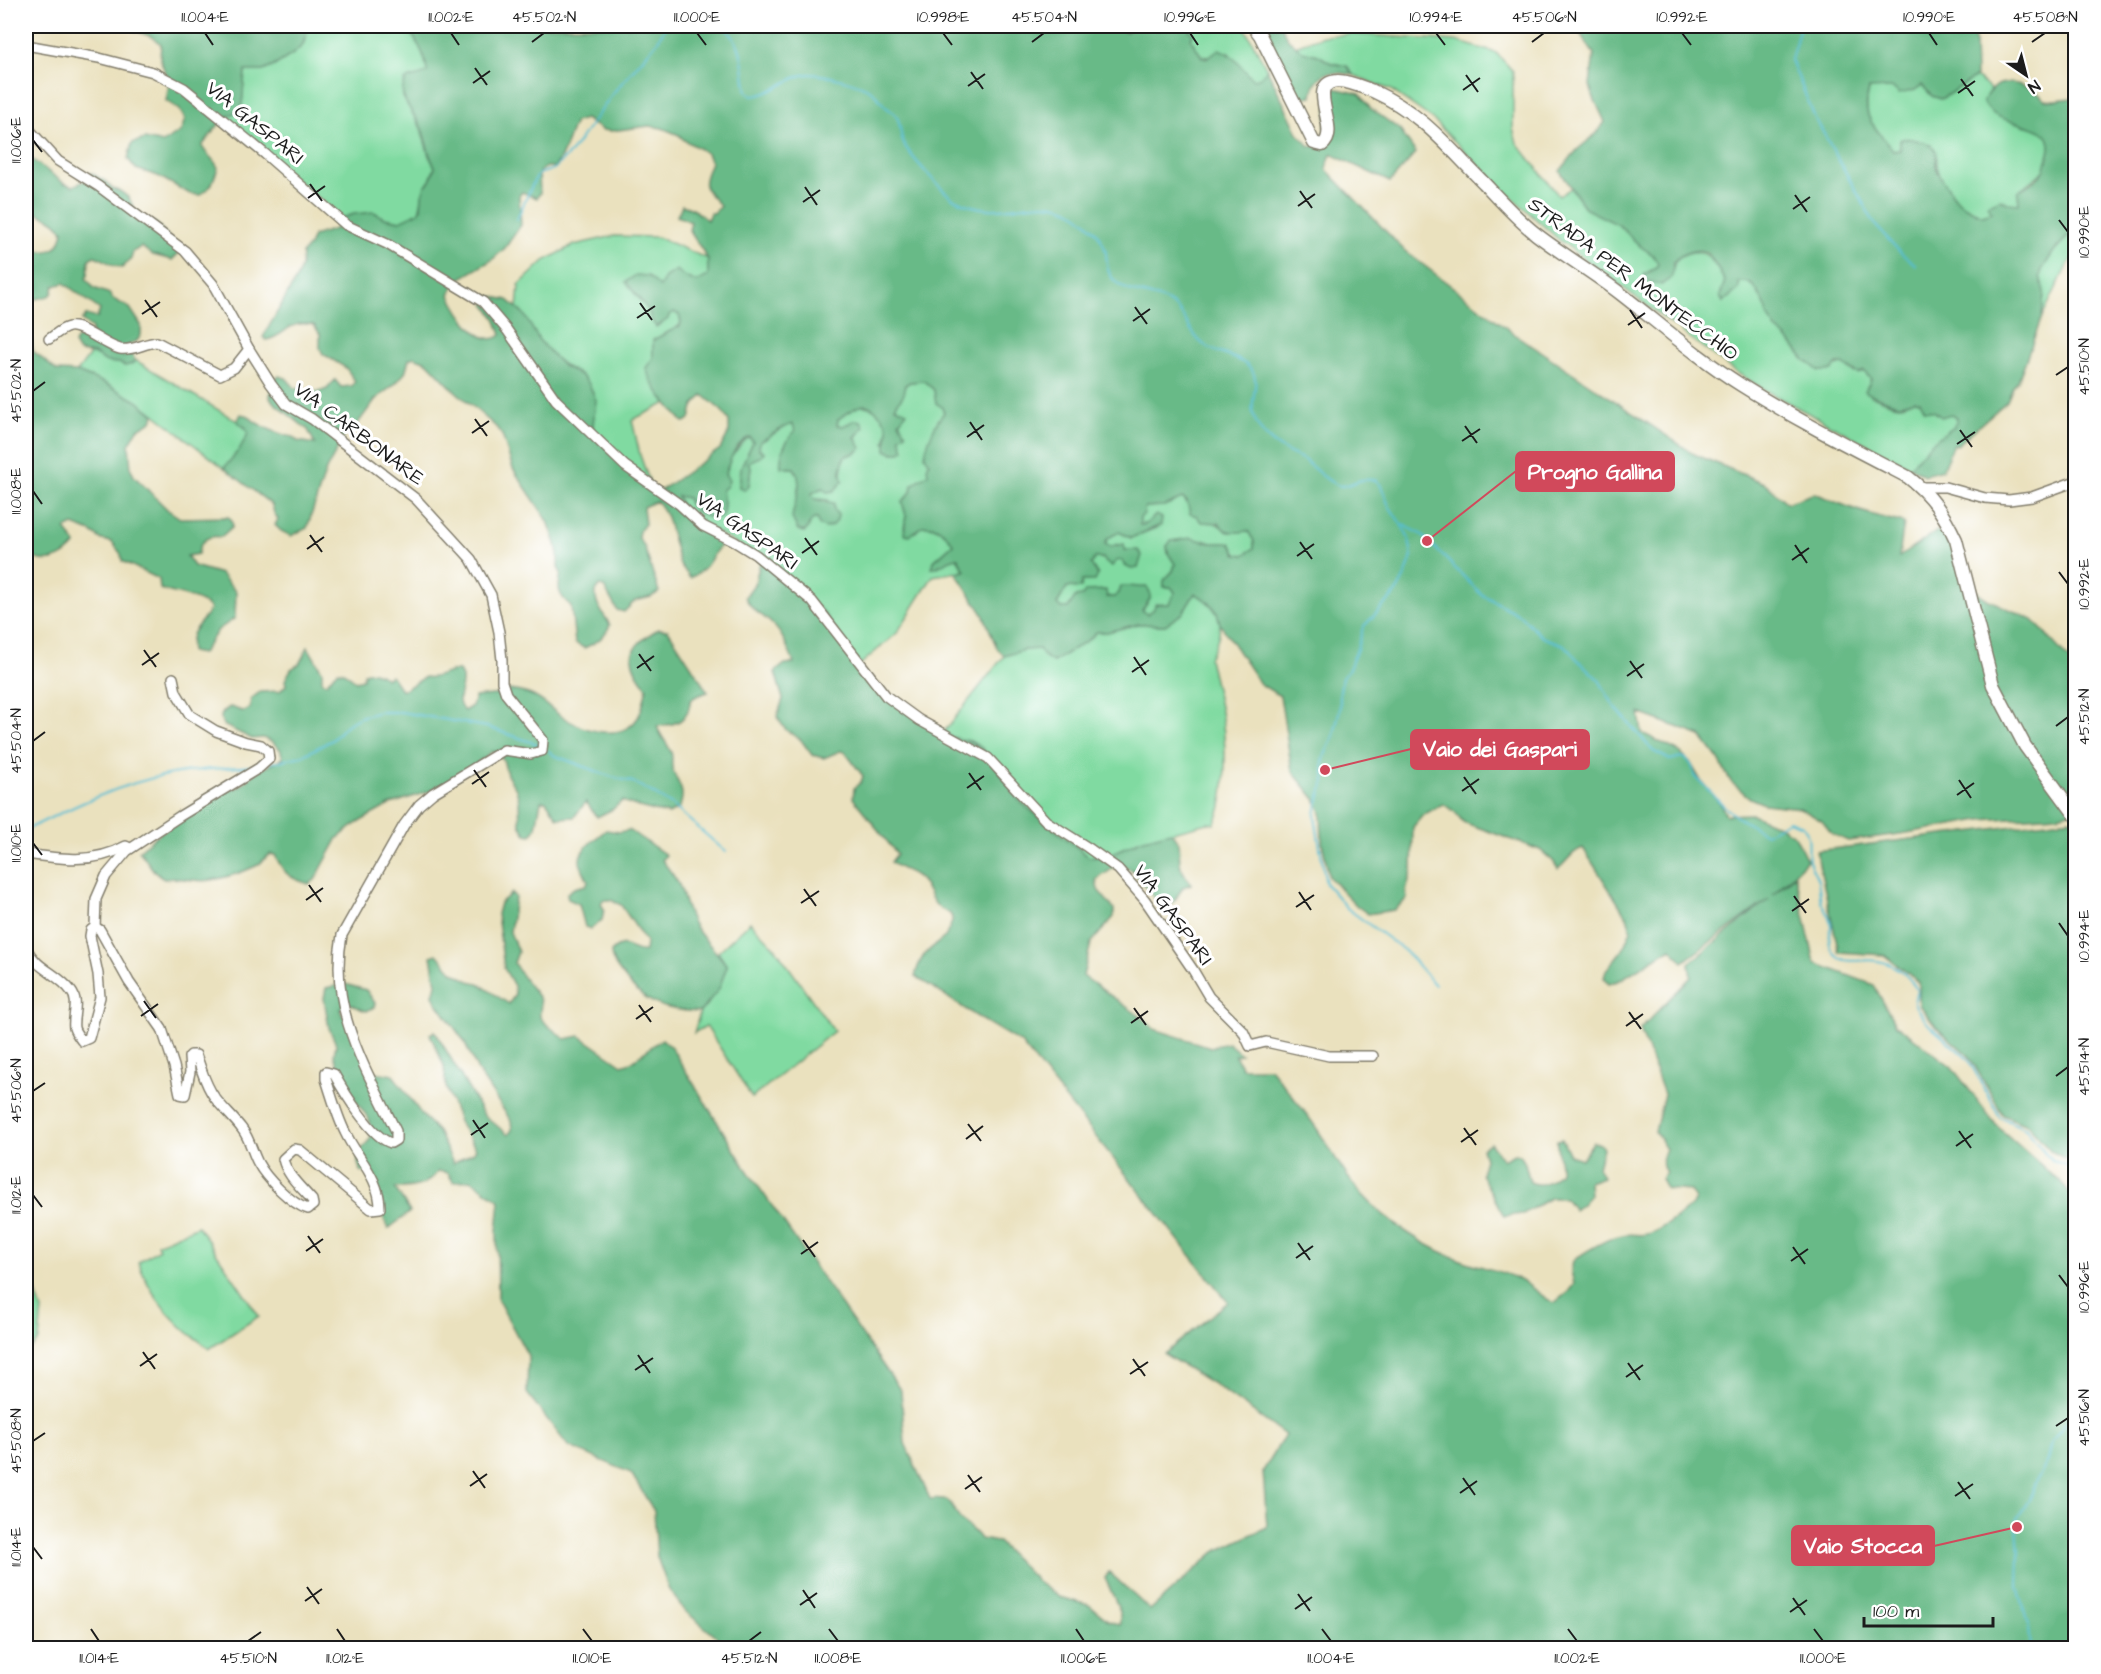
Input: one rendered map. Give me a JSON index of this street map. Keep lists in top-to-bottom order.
{
  "streets": {
    "street": ["VIA GASPARI", "STRADA PER MONTECCHIO", "VIA CARBONARE"]
  },
  "places": ["Progno Gallina", "Vaio dei Gaspari", "Vaio Stocca"],
  "scale_bar": "100 m",
  "north": "bottom right",
  "coordinates": [
    "11.004°E",
    "11.002°E",
    "45.502°N",
    "11.000°E",
    "10.998°E",
    "45.504°N",
    "10.996°E",
    "10.994°E",
    "45.506°N",
    "10.992°E",
    "10.990°E",
    "45.508°N",
    "11.006°E",
    "45.510°N",
    "11.008°E",
    "45.512°N",
    "11.010°E",
    "45.514°N",
    "11.012°E",
    "45.516°N",
    "11.014°E"
  ]
}
